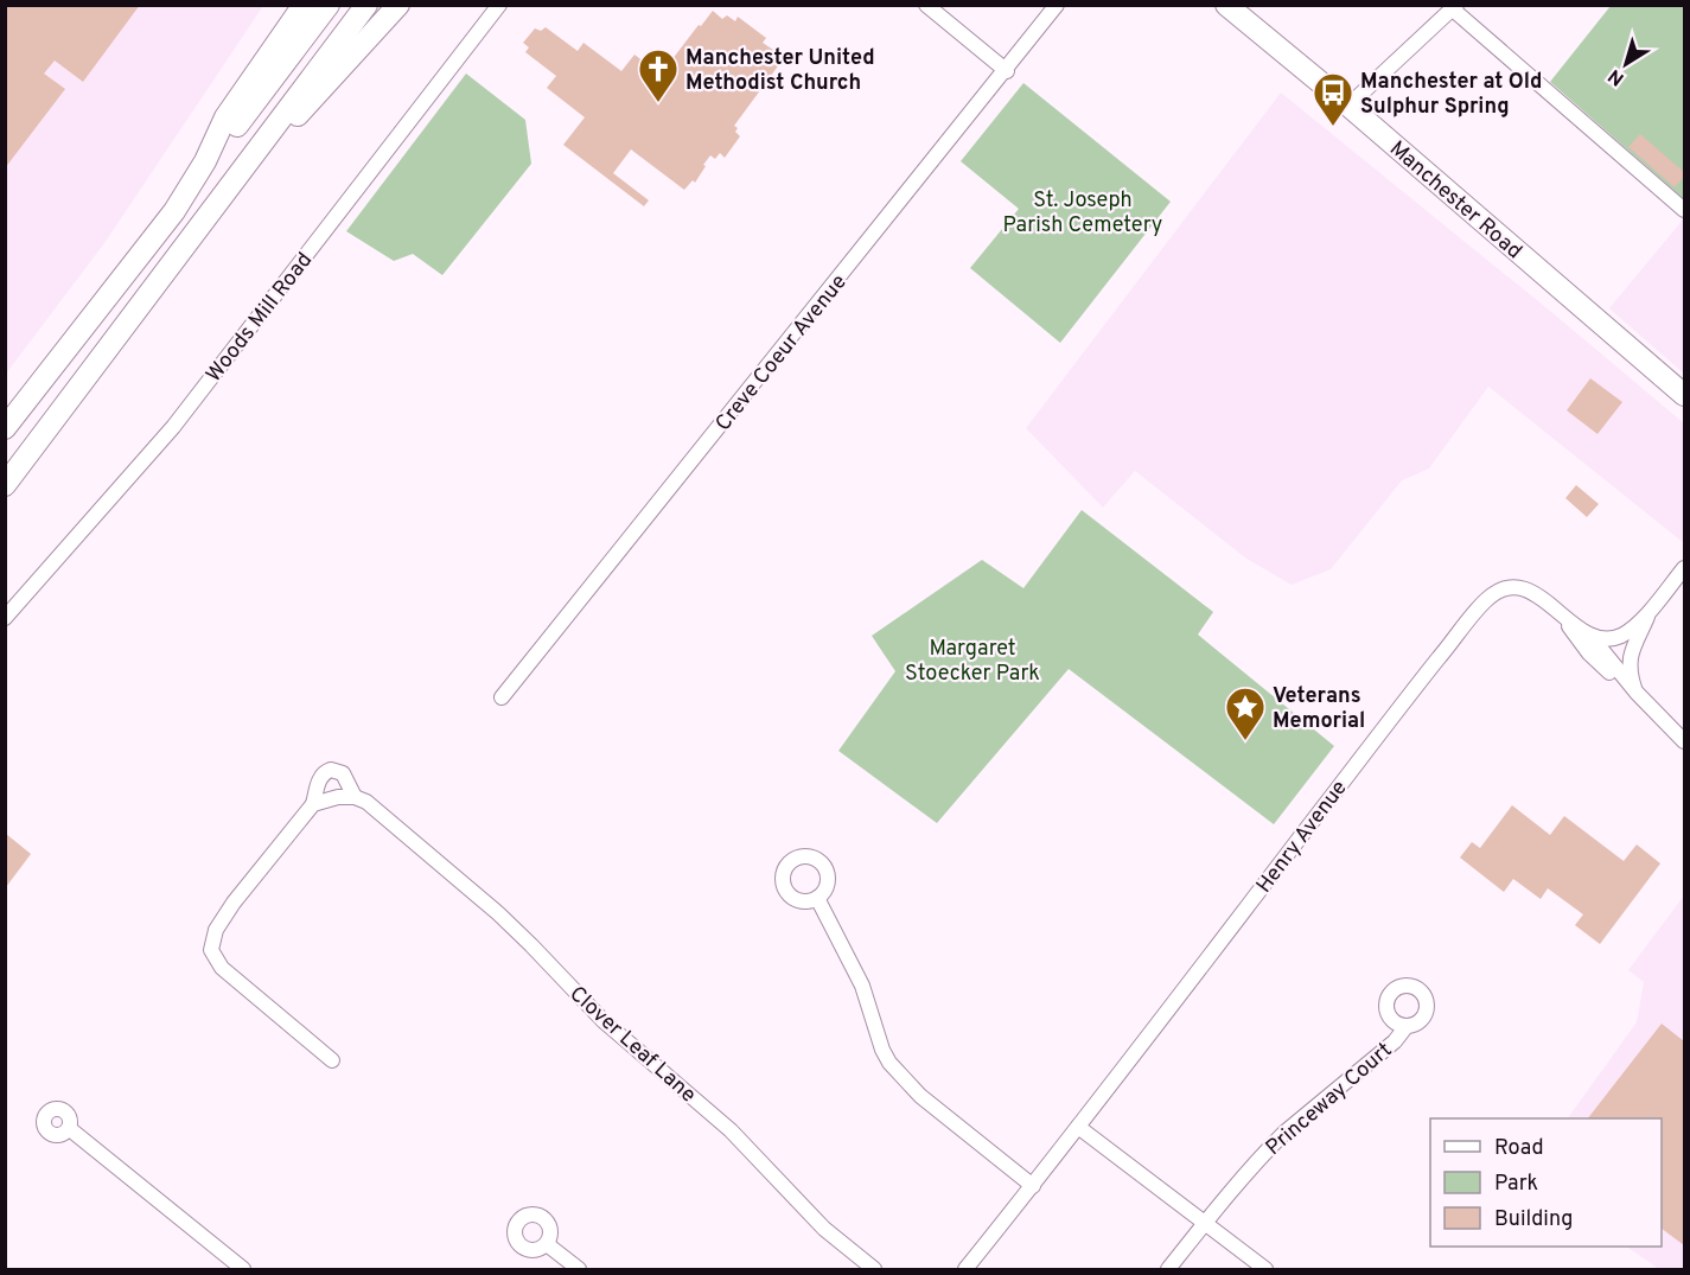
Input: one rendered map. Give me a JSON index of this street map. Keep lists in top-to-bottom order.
{
  "streets": {
    "highway": ["Manchester Road"],
    "street": [
      "Woods Mill Road",
      "Creve Coeur Avenue",
      "Henry Avenue",
      "Clover Leaf Lane",
      "Princeway Court"
    ]
  },
  "parks": ["St. Joseph Parish Cemetery", "Margaret Stoecker Park"],
  "places": {
    "church": ["Manchester United Methodist Church"],
    "bus stop": ["Manchester at Old Sulphur Spring"],
    "place": ["Veterans Memorial"]
  },
  "legend": ["Road", "Park", "Building"],
  "north": "bottom left"
}
